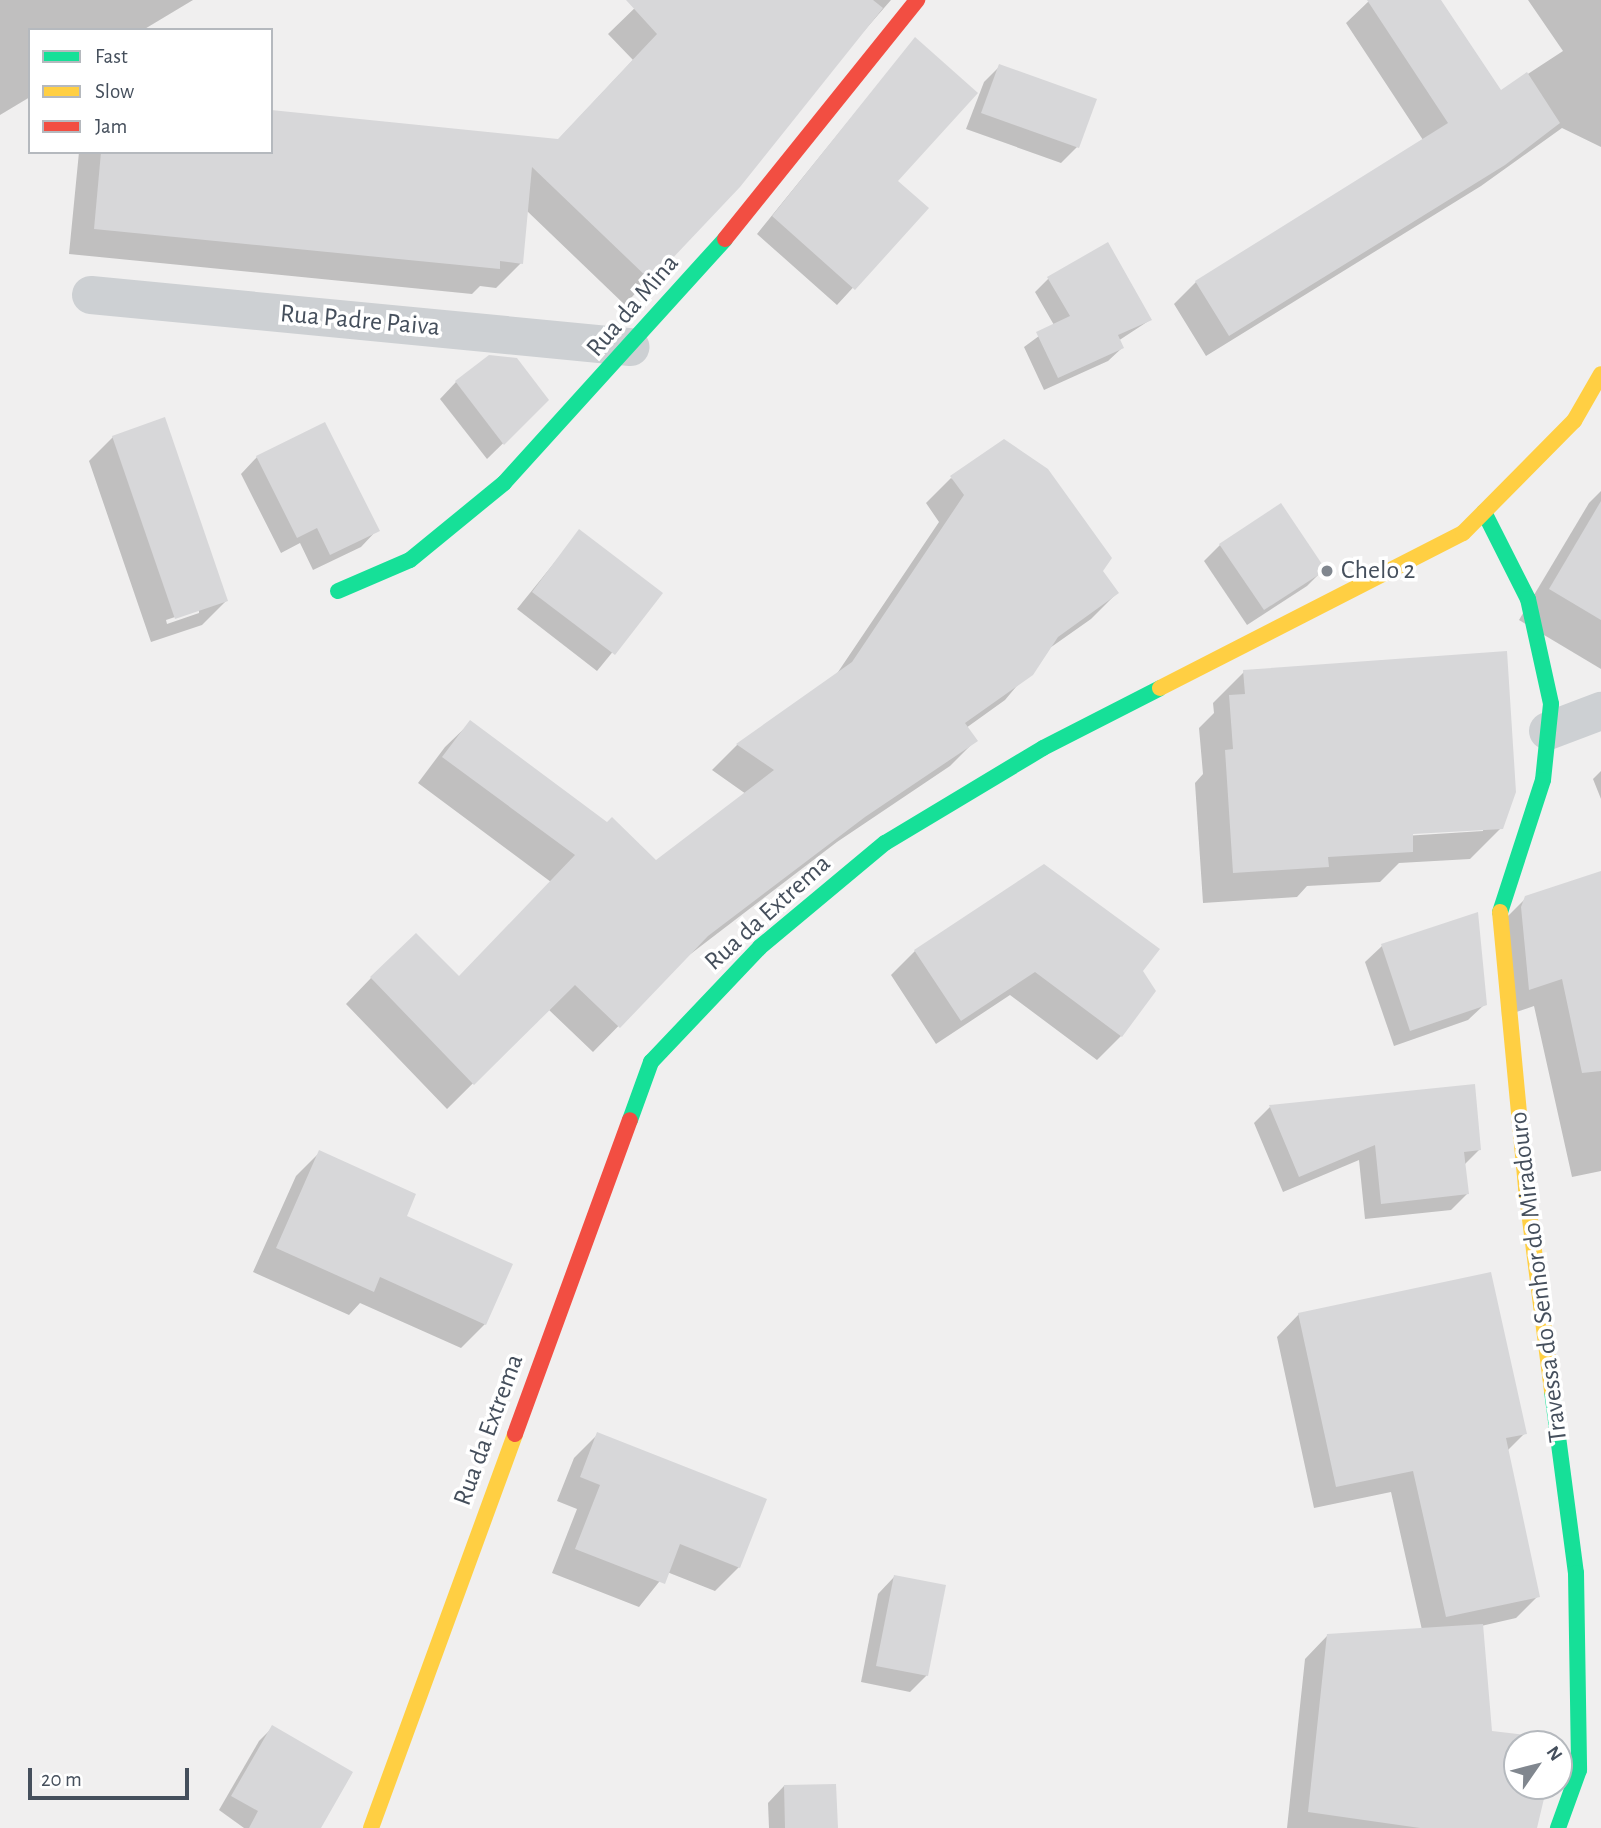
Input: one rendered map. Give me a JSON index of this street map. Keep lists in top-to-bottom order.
{
  "streets": {
    "street": [
      "Rua da Mina",
      "Rua Padre Paiva",
      "Rua da Extrema",
      "Travessa do Senhor do Miradouro"
    ]
  },
  "crossings": [
    ["Rua da Mina", "Rua Padre Paiva"],
    ["Rua da Extrema", "Travessa do Senhor do Miradouro"]
  ],
  "places": ["Chelo 2"],
  "legend": ["Fast", "Slow", "Jam"],
  "scale_bar": "20 m",
  "north": "top right"
}
